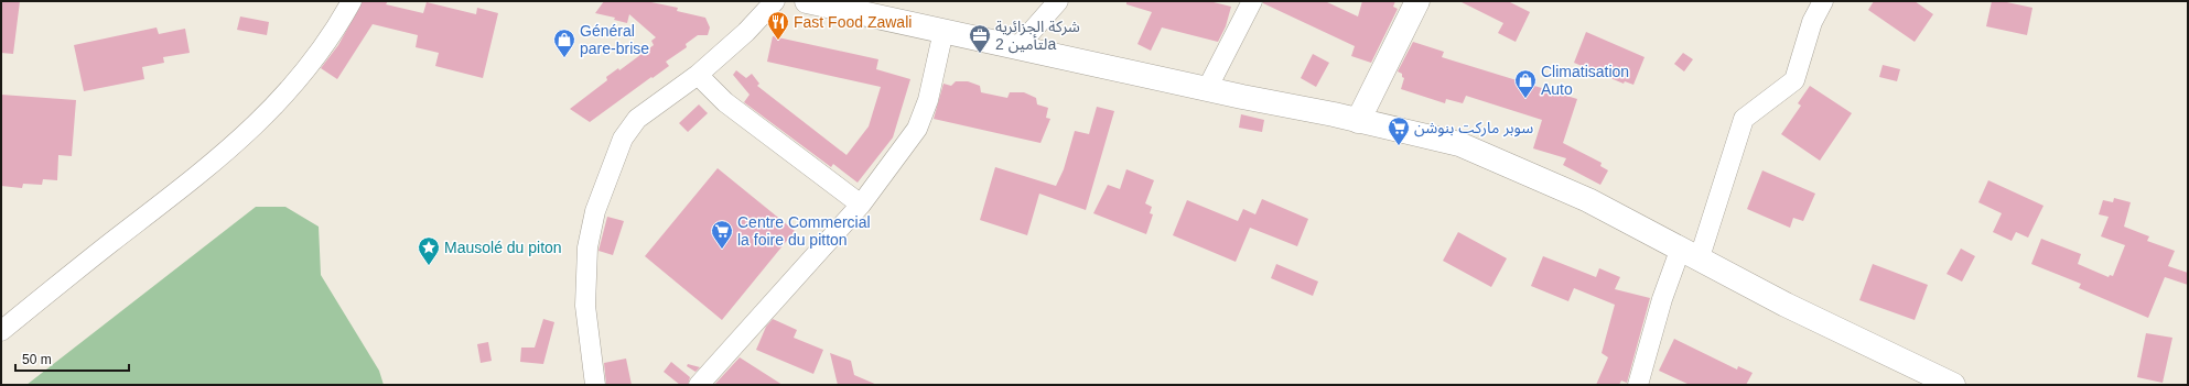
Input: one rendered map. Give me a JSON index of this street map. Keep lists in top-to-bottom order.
{
  "places": {
    "restaurant": ["Fast Food Zawali"],
    "office": ["شركة الجزائرية لتأمين 2a"],
    "shop": ["Général pare-brise", "Climatisation Auto"],
    "supermarket": ["سوبر ماركت بنوشن", "Centre Commercial la foire du pitton"],
    "place": ["Mausolé du piton"]
  },
  "scale_bar": "50 m"
}
